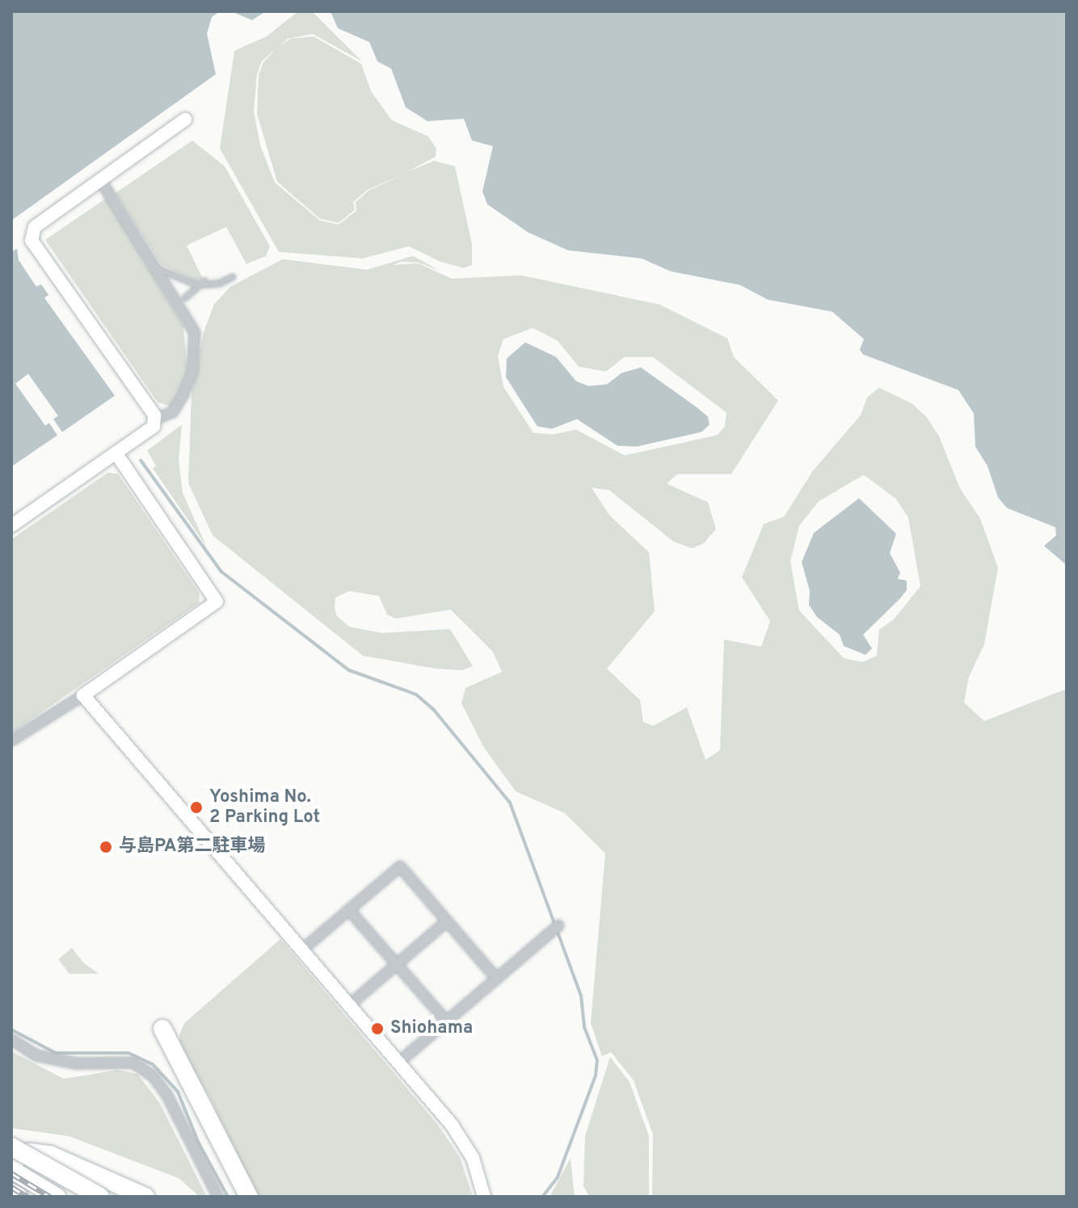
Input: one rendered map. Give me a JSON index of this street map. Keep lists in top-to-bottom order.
{
  "places": ["Yoshima No. 2 Parking Lot", "与島PA第二駐車場", "Shiohama"]
}
